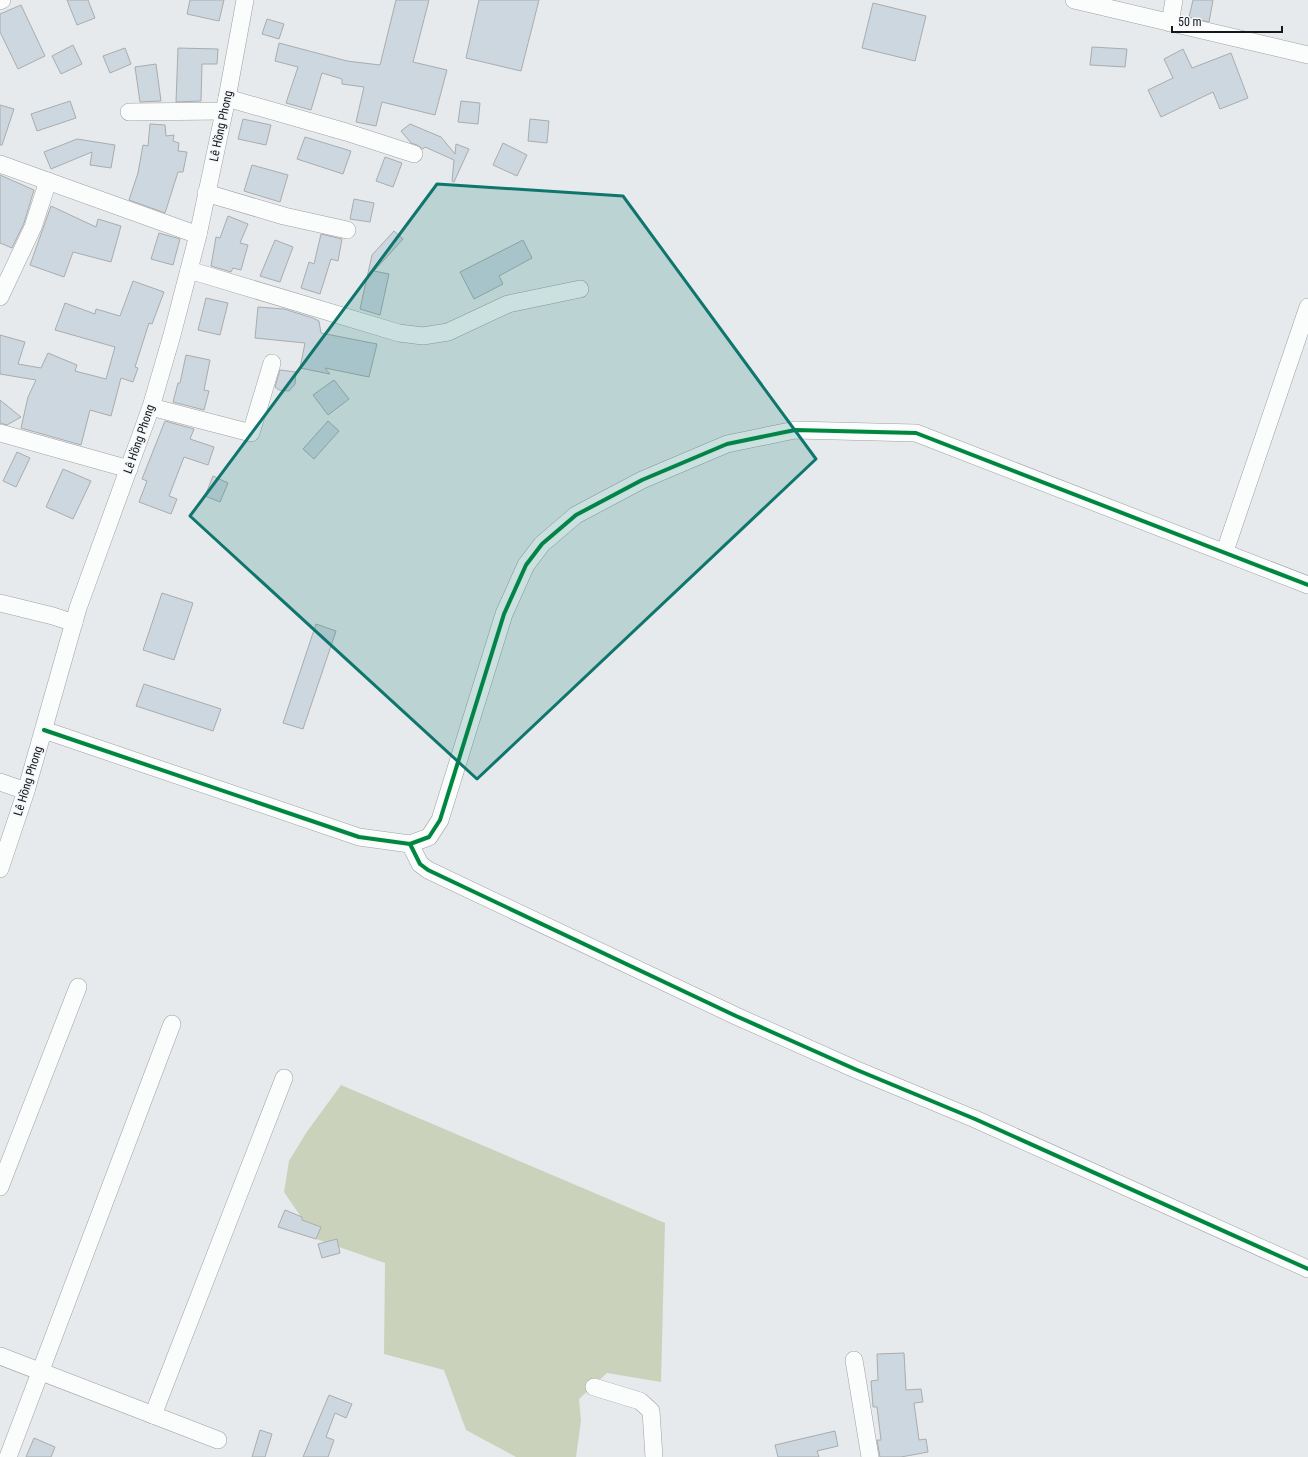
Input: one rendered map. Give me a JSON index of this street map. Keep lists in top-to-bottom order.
{
  "streets": {
    "street": ["Lê Hồng Phong"]
  },
  "scale_bar": "50 m"
}
